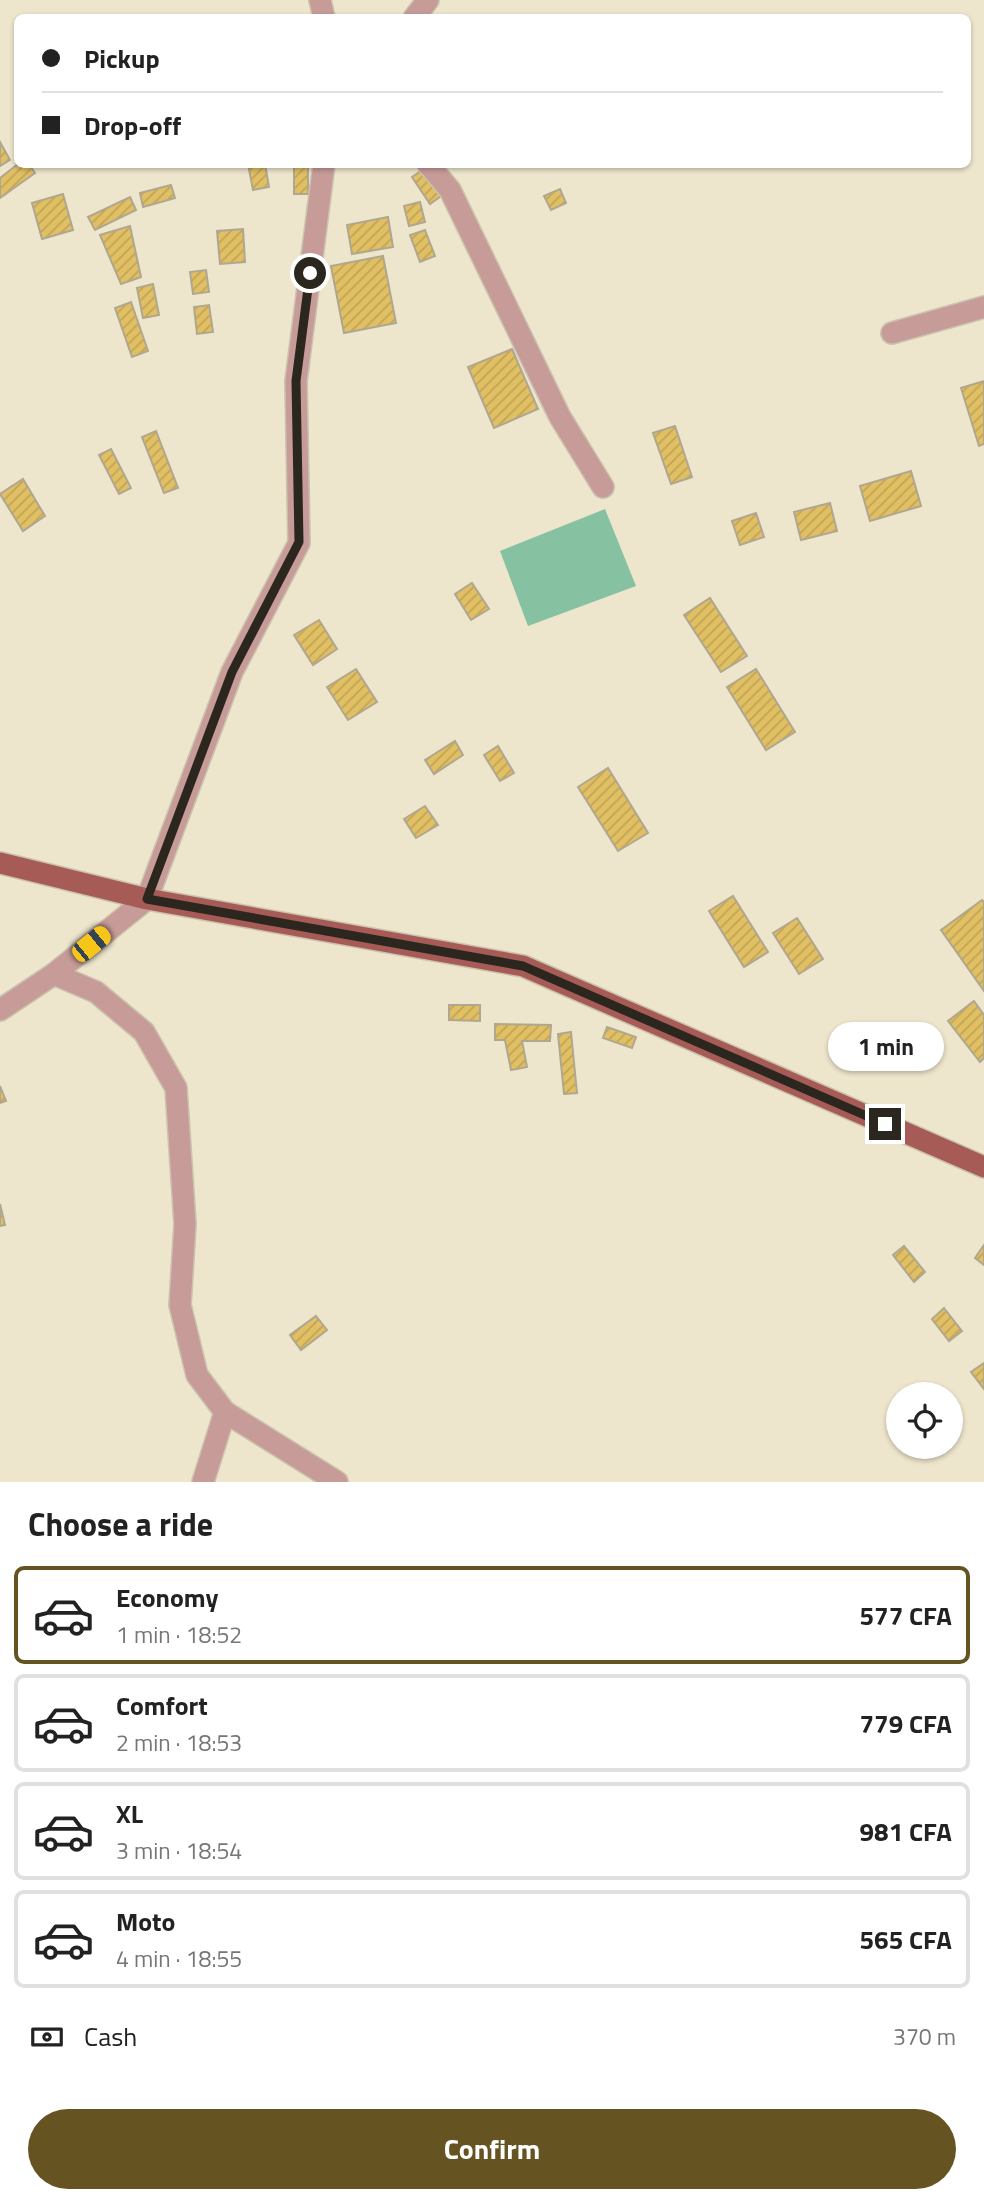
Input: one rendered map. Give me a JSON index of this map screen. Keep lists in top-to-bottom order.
{
  "page": {
    "banner": ["Pickup", "Drop-off"],
    "bubble": "1 min",
    "heading": "Choose a ride",
    "list": [
      {
        "name": "Economy",
        "note": "1 min · 18:52",
        "value": "577 CFA"
      },
      {
        "name": "Comfort",
        "note": "2 min · 18:53",
        "value": "779 CFA"
      },
      {
        "name": "XL",
        "note": "3 min · 18:54",
        "value": "981 CFA"
      },
      {
        "name": "Moto",
        "note": "4 min · 18:55",
        "value": "565 CFA"
      }
    ],
    "pay": ["Cash", "370 m"],
    "buttons": "Confirm"
  }
}
